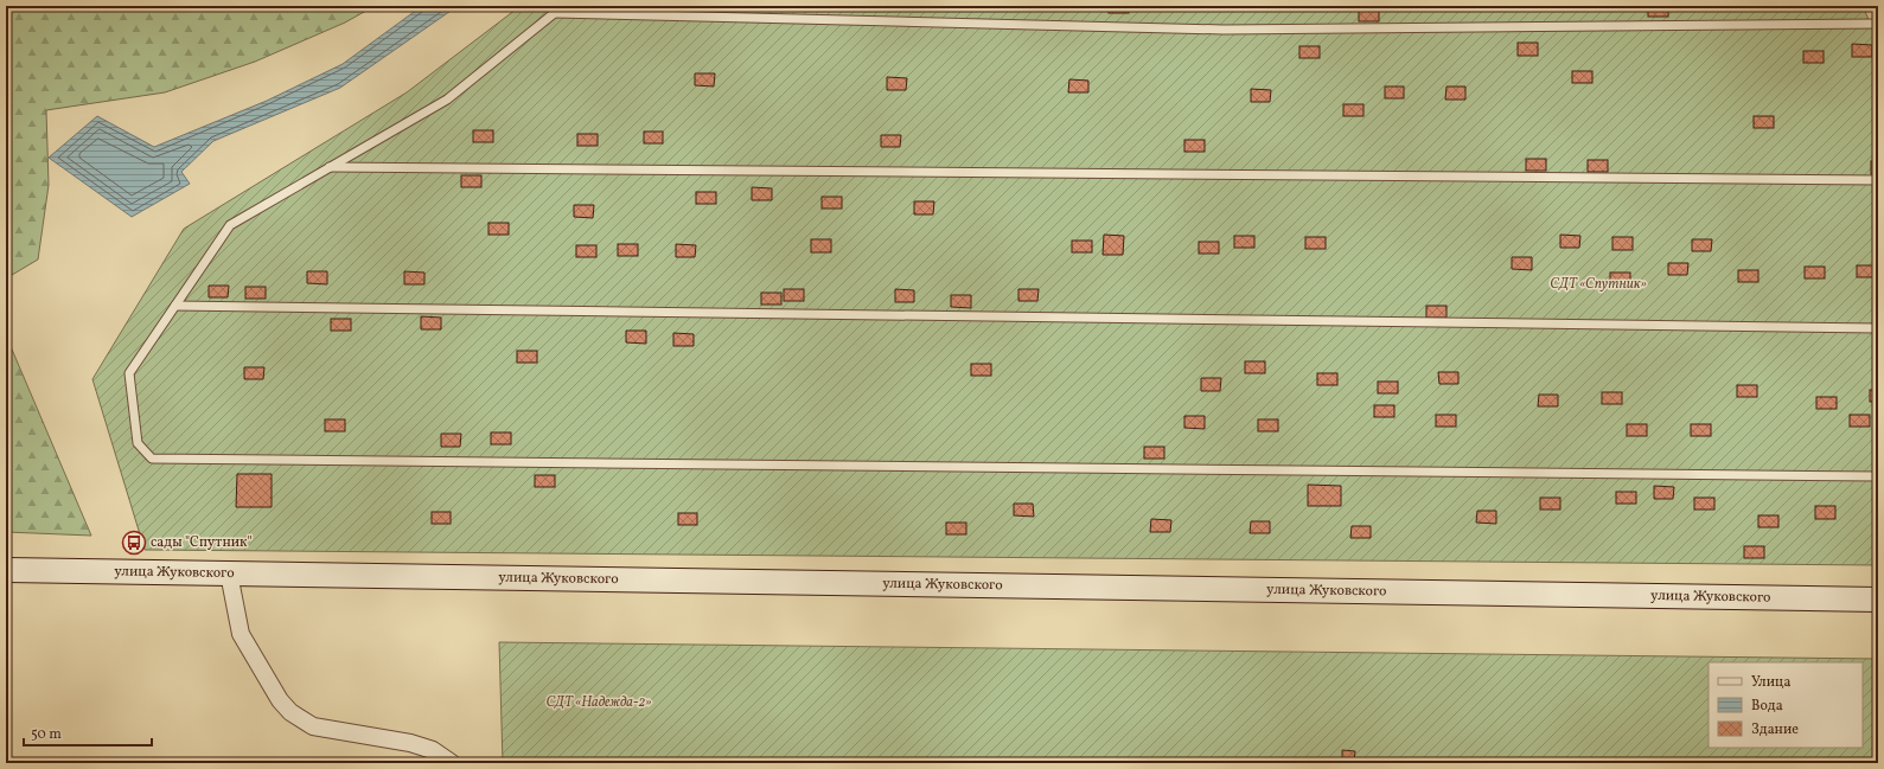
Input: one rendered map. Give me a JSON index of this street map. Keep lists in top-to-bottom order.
{
  "streets": {
    "main road": ["улица Жуковского"]
  },
  "parks": ["СДТ «Спутник»", "СДТ «Надежда-2»"],
  "places": {
    "bus stop": ["сады \"Спутник\""]
  },
  "legend": ["Улица", "Вода", "Здание"],
  "scale_bar": "50 m"
}
